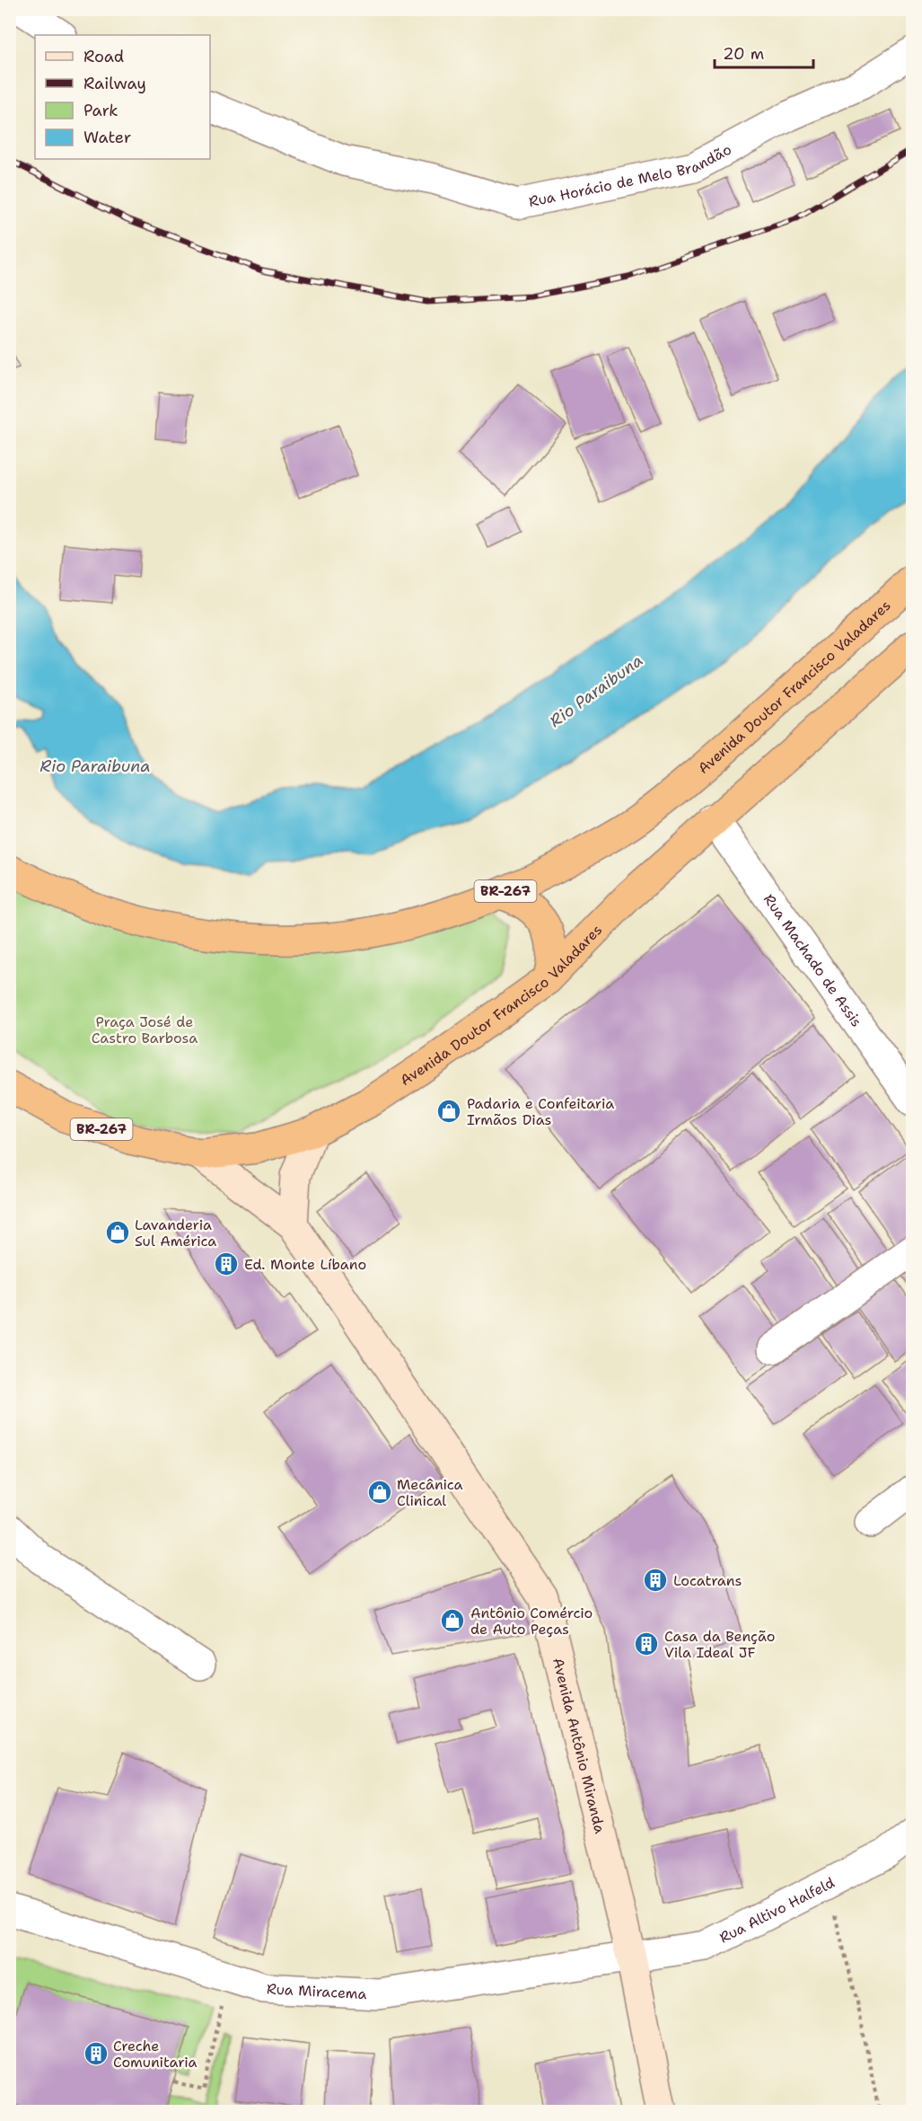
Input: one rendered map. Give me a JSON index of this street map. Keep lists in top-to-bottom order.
{
  "streets": {
    "highway": ["Avenida Doutor Francisco Valadares", "BR-267"],
    "street": [
      "Rua Horácio de Melo Brandão",
      "Rua Machado de Assis",
      "Avenida Antônio Miranda",
      "Rua Altivo Halfeld",
      "Rua Miracema"
    ]
  },
  "crossings": [
    ["Avenida Doutor Francisco Valadares", "Rua Machado de Assis"],
    ["Avenida Doutor Francisco Valadares", "Avenida Antônio Miranda"],
    ["Avenida Antônio Miranda", "Rua Altivo Halfeld"],
    ["Avenida Antônio Miranda", "Rua Miracema"],
    ["Rua Altivo Halfeld", "Rua Miracema"]
  ],
  "water": ["Rio Paraibuna"],
  "parks": ["Praça José de Castro Barbosa"],
  "places": {
    "shop": [
      "Padaria e Confeitaria Irmãos Dias",
      "Lavanderia Sul América",
      "Mecânica Clinical",
      "Antônio Comércio de Auto Peças"
    ],
    "building": [
      "Ed. Monte Líbano",
      "Locatrans",
      "Casa da Benção Vila Ideal JF",
      "Creche Comunitaria"
    ]
  },
  "legend": [
    "Road",
    "Railway",
    "Park",
    "Water"
  ],
  "scale_bar": "20 m"
}
